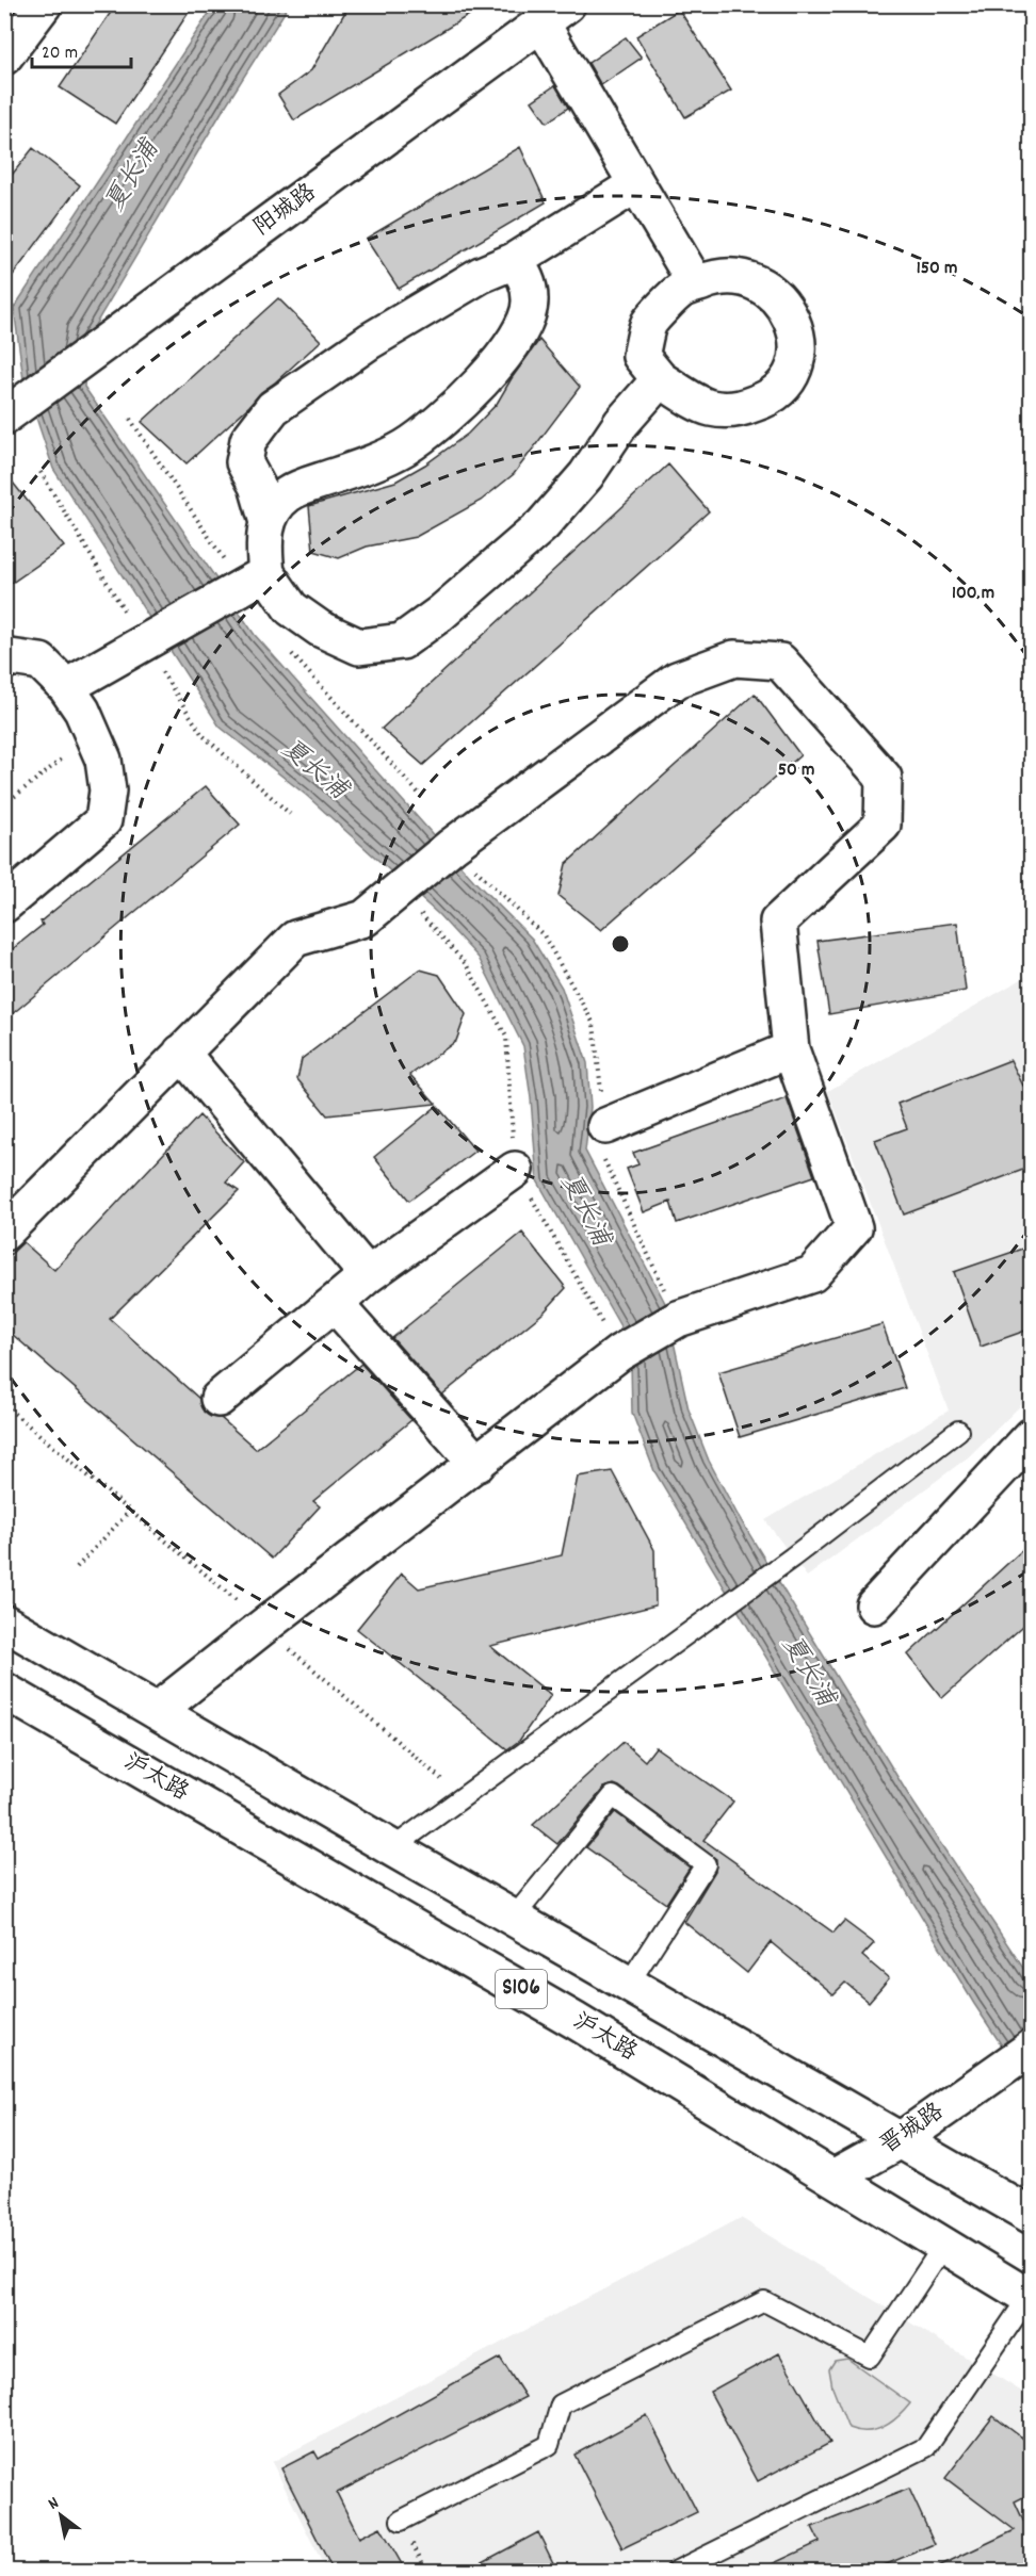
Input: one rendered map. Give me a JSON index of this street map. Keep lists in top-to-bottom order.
{
  "streets": {
    "street": [
      "阳城路",
      "沪太路",
      "S106",
      "晋城路"
    ]
  },
  "crossings": [
    ["沪太路", "晋城路"],
    ["S106", "晋城路"]
  ],
  "water": ["夏长浦"],
  "scale_bar": "20 m",
  "north": "top left",
  "rings": ["150 m", "100 m", "50 m"]
}
